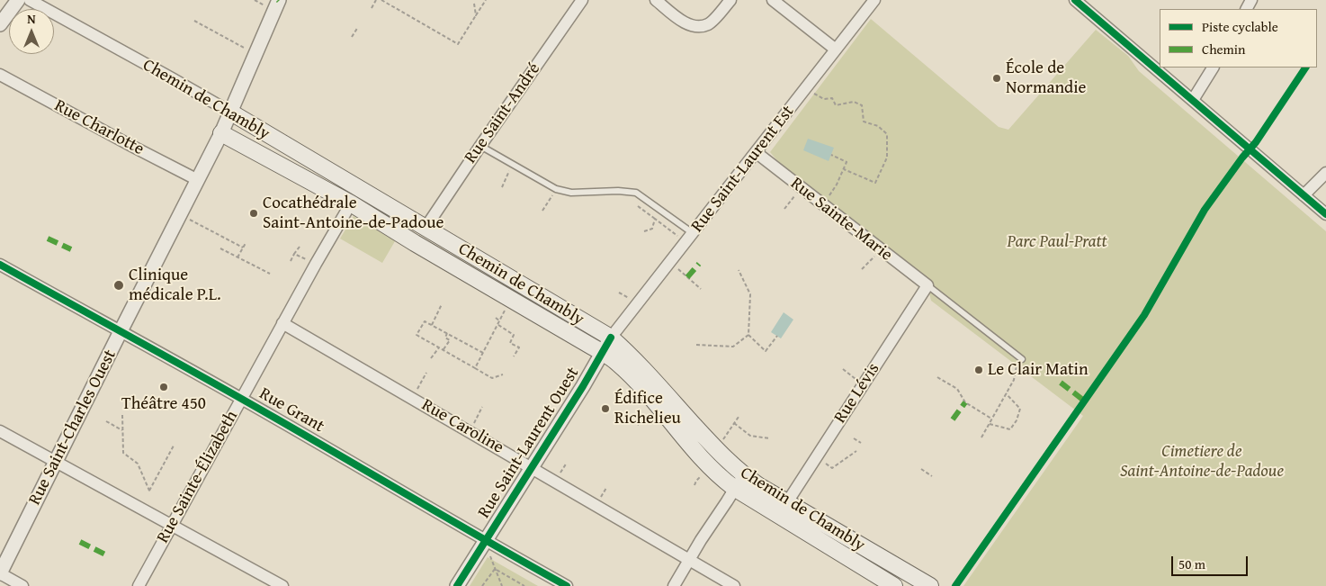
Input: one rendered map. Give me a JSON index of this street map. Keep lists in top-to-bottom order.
{
  "streets": {
    "main road": ["Chemin de Chambly"],
    "street": [
      "Rue Saint-André",
      "Rue Charlotte",
      "Rue Saint-Laurent Est",
      "Rue Sainte-Marie",
      "Rue Lévis",
      "Rue Grant",
      "Rue Caroline",
      "Rue Saint-Charles Ouest",
      "Rue Saint-Laurent Ouest",
      "Rue Sainte-Élizabeth"
    ]
  },
  "crossings": [
    ["Chemin de Chambly", "Rue Saint-André"],
    ["Chemin de Chambly", "Rue Saint-Laurent Est"],
    ["Chemin de Chambly", "Rue Lévis"],
    ["Chemin de Chambly", "Rue Saint-Charles Ouest"],
    ["Chemin de Chambly", "Rue Saint-Laurent Ouest"],
    ["Chemin de Chambly", "Rue Sainte-Élizabeth"],
    ["Rue Charlotte", "Rue Saint-Charles Ouest"],
    ["Rue Saint-Laurent Est", "Rue Sainte-Marie"],
    ["Rue Saint-Laurent Est", "Rue Saint-Laurent Ouest"],
    ["Rue Sainte-Marie", "Rue Lévis"],
    ["Rue Grant", "Rue Saint-Charles Ouest"],
    ["Rue Grant", "Rue Saint-Laurent Ouest"],
    ["Rue Grant", "Rue Sainte-Élizabeth"],
    ["Rue Caroline", "Rue Saint-Laurent Ouest"],
    ["Rue Caroline", "Rue Sainte-Élizabeth"]
  ],
  "parks": ["Parc Paul-Pratt", "Cimetiere de Saint-Antoine-de-Padoue"],
  "places": [
    "École de Normandie",
    "Cocathédrale Saint-Antoine-de-Padoue",
    "Clinique médicale P.L.",
    "Le Clair Matin",
    "Théâtre 450",
    "Édifice Richelieu"
  ],
  "legend": ["Piste cyclable", "Chemin"],
  "scale_bar": "50 m",
  "north": "top"
}
